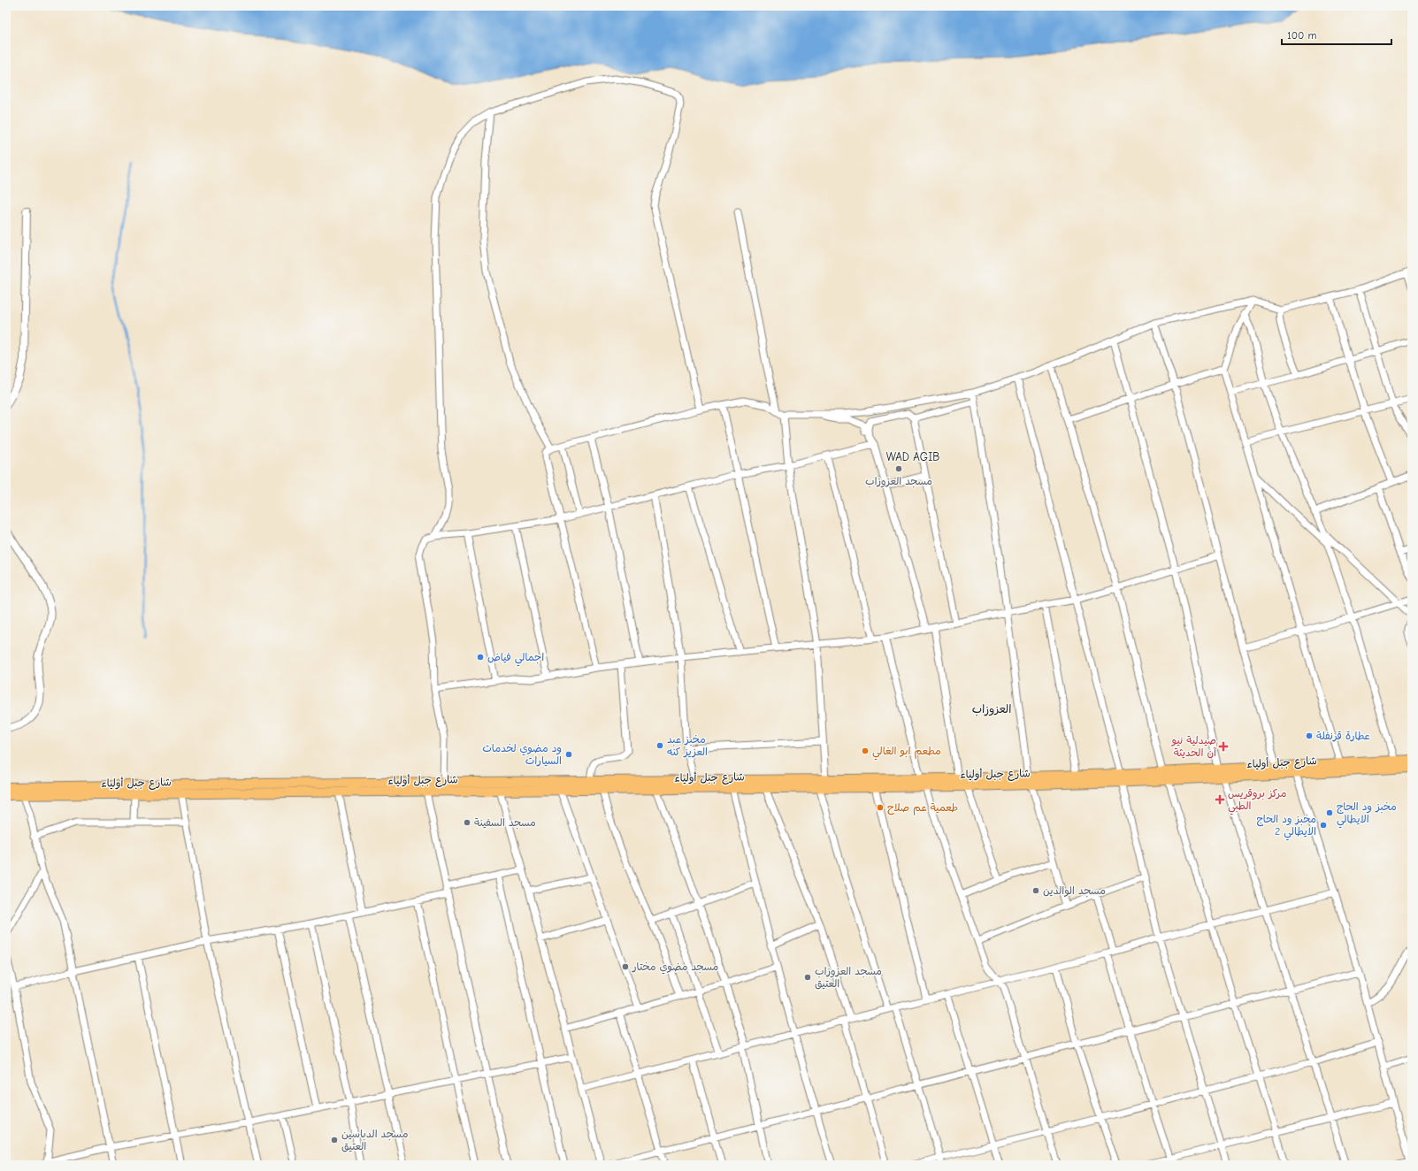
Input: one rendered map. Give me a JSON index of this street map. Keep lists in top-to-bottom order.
{
  "streets": {
    "main road": ["شارع جبل أولياء"]
  },
  "districts": ["WAD AGIB", "العزوزاب"],
  "places": {
    "other": [
      "مسجد العزوزاب",
      "اجمالي فياض",
      "عطارة قرنفلة",
      "مخبز عبد العزيز كنه",
      "مطعم ابو الغالي",
      "ود مضوي لخدمات السيارات",
      "طعمية عم صلاح",
      "مخبز ود الحاج الايطالي",
      "مسجد السفينة",
      "مخبز ود الحاج الايطالي 2",
      "مسجد الوالدين",
      "مسجد مضوي مختار",
      "مسجد العزوزاب العتيق",
      "مسجد الدباسين العتيق"
    ],
    "health": ["صيدلية نيو آن الحديثة", "مركز بروقريس الطبي"]
  },
  "scale_bar": "100 m"
}
